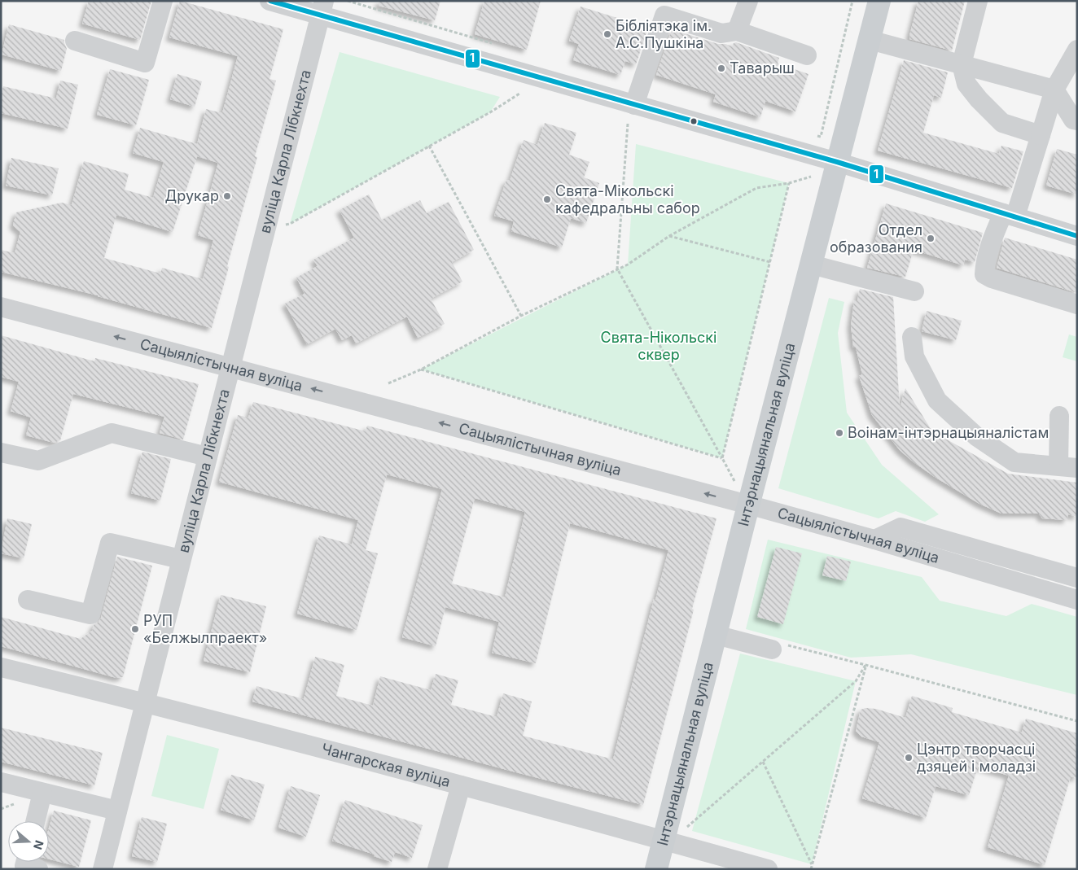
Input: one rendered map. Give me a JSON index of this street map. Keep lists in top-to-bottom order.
{
  "streets": {
    "main road": ["Інтэрнацыянальная вуліца"],
    "street": ["вуліца Карла Лібкнехта", "Сацыялістычная вуліца", "Чангарская вуліца"]
  },
  "crossings": [
    ["вуліца Карла Лібкнехта", "Сацыялістычная вуліца"],
    ["вуліца Карла Лібкнехта", "Чангарская вуліца"],
    ["Сацыялістычная вуліца", "Інтэрнацыянальная вуліца"],
    ["Інтэрнацыянальная вуліца", "Чангарская вуліца"]
  ],
  "one_way": ["Сацыялістычная вуліца"],
  "parks": ["Свята-Нікольскі сквер"],
  "places": [
    "Бібліятэка ім. А.С.Пушкіна",
    "Таварыш",
    "Друкар",
    "Свята-Мікольскі кафедральны сабор",
    "Отдел образования",
    "Воінам-інтэрнацыяналістам",
    "РУП «Белжылпраект»",
    "Цэнтр творчасці дзяцей і моладзі"
  ],
  "lines": ["transit line 1"],
  "north": "right"
}
